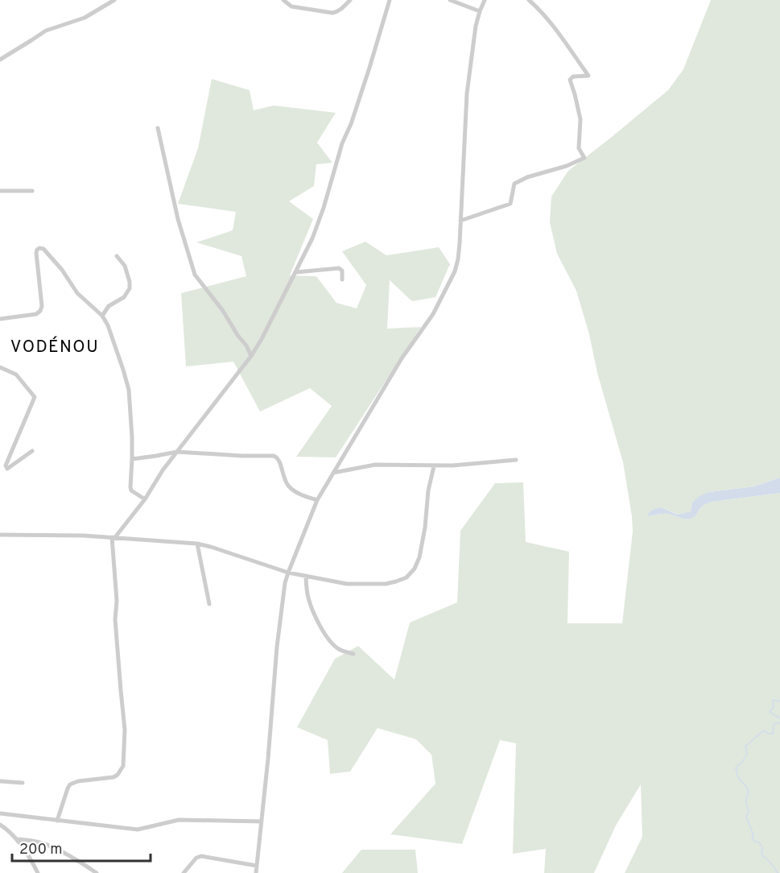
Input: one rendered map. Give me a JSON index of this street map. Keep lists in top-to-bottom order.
{
  "districts": ["VODÉNOU"],
  "scale_bar": "200 m"
}
